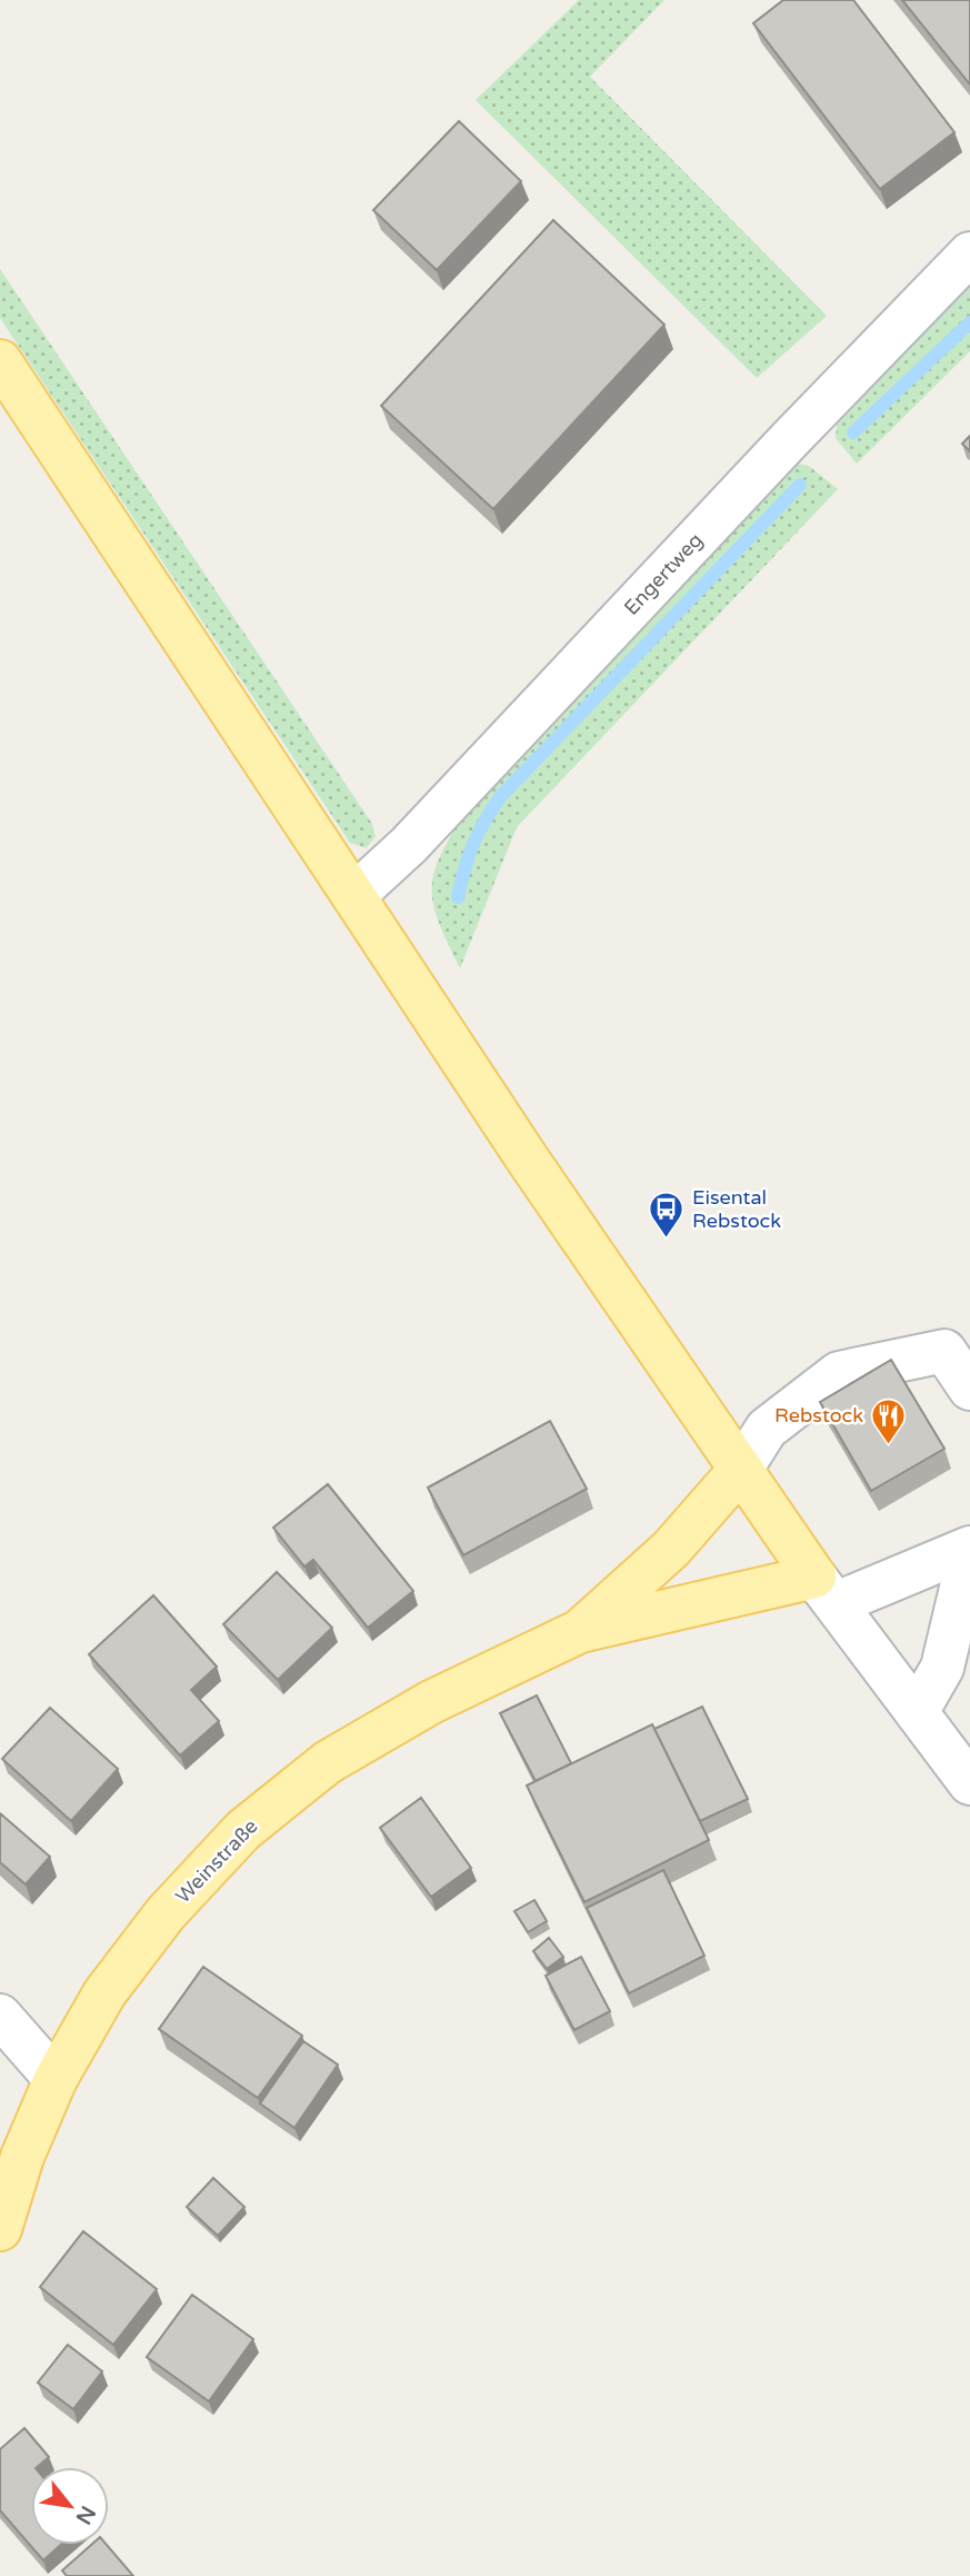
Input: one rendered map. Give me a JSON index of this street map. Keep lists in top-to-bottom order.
{
  "streets": {
    "main road": ["Weinstraße"],
    "street": ["Engertweg"]
  },
  "places": {
    "bus stop": ["Eisental Rebstock"],
    "restaurant": ["Rebstock"]
  },
  "north": "bottom right"
}
